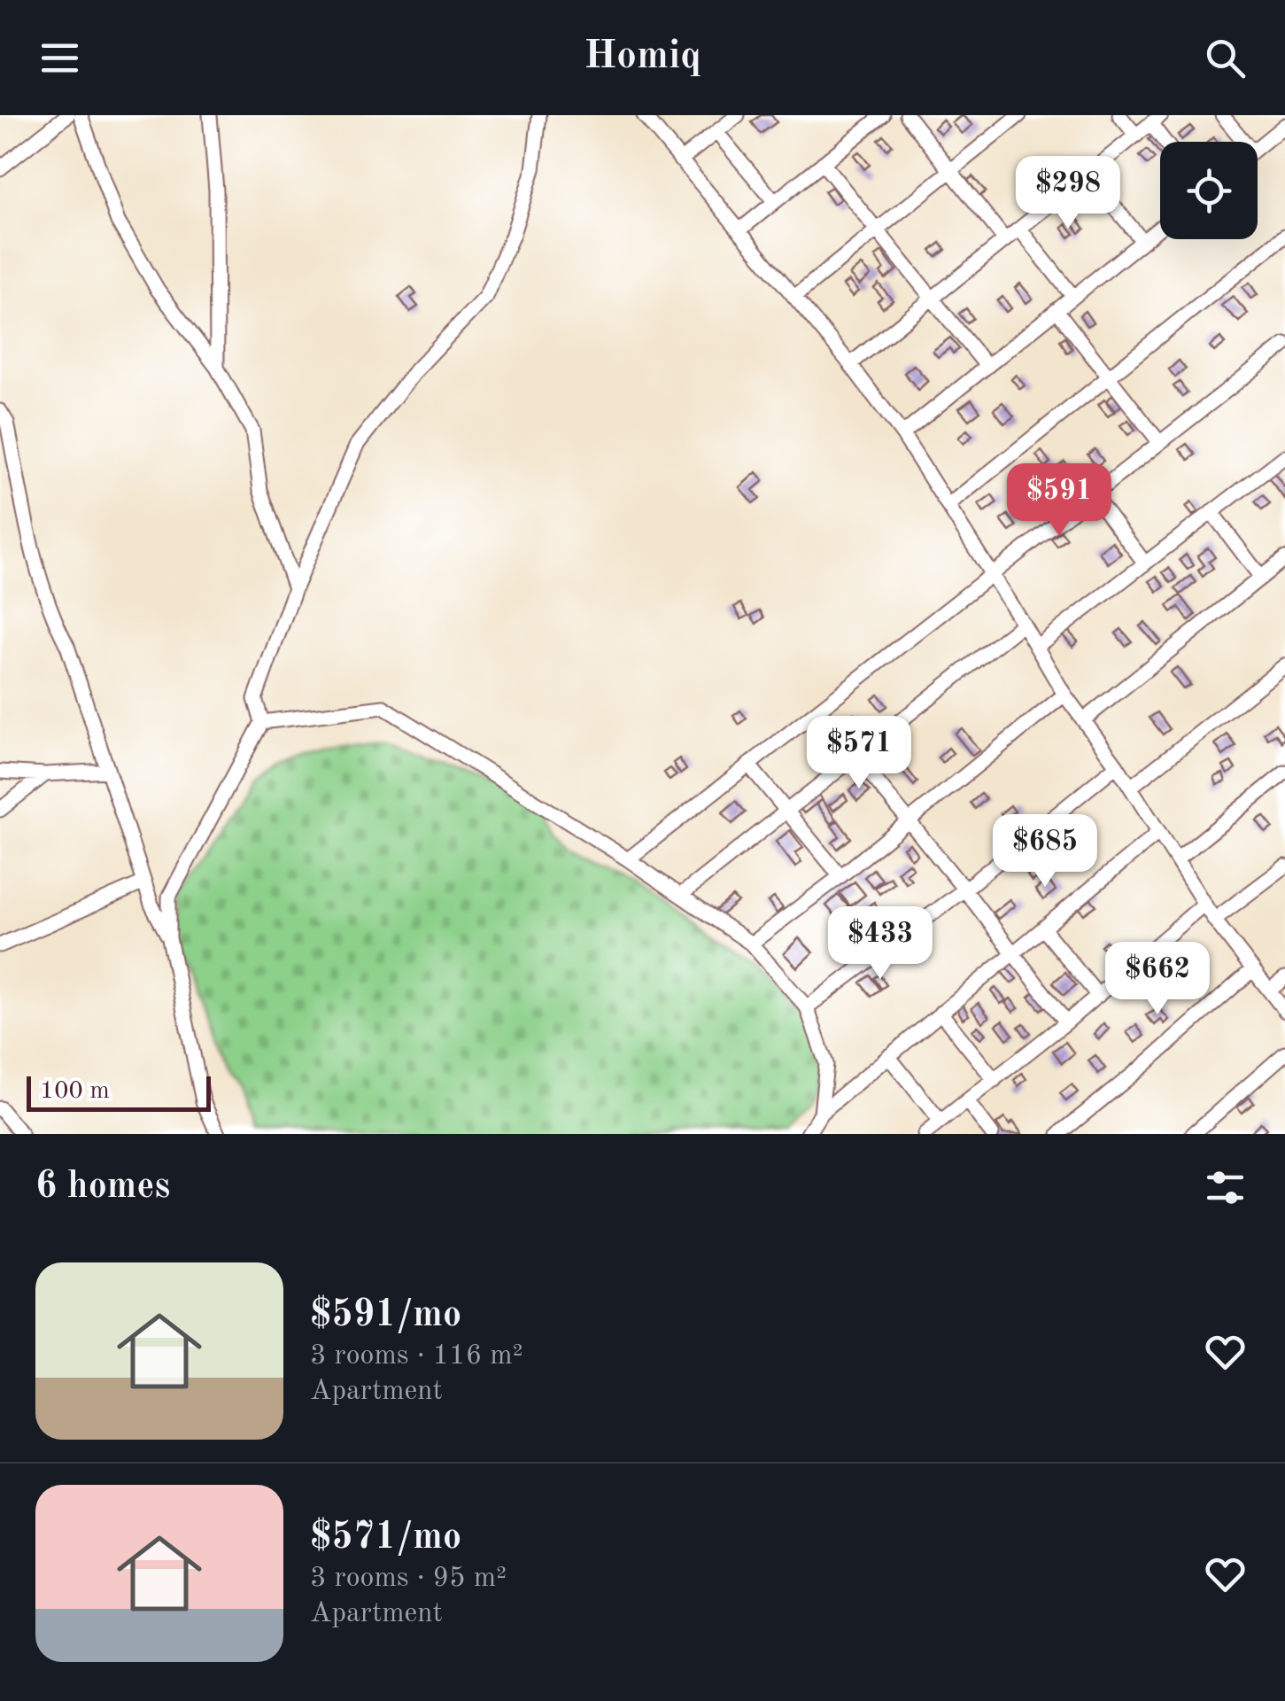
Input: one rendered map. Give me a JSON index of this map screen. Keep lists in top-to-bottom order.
{
  "scale_bar": "100 m",
  "page": {
    "header": "Homiq",
    "price": [
      "$298",
      "$591",
      "$571",
      "$685",
      "$433",
      "$662"
    ],
    "scale": "100 m",
    "heading": "6 homes",
    "list": [
      {
        "name": "$591/mo",
        "note": "3 rooms · 116 m² · Apartment"
      },
      {
        "name": "$571/mo",
        "note": "3 rooms · 95 m² · Apartment"
      }
    ]
  }
}
